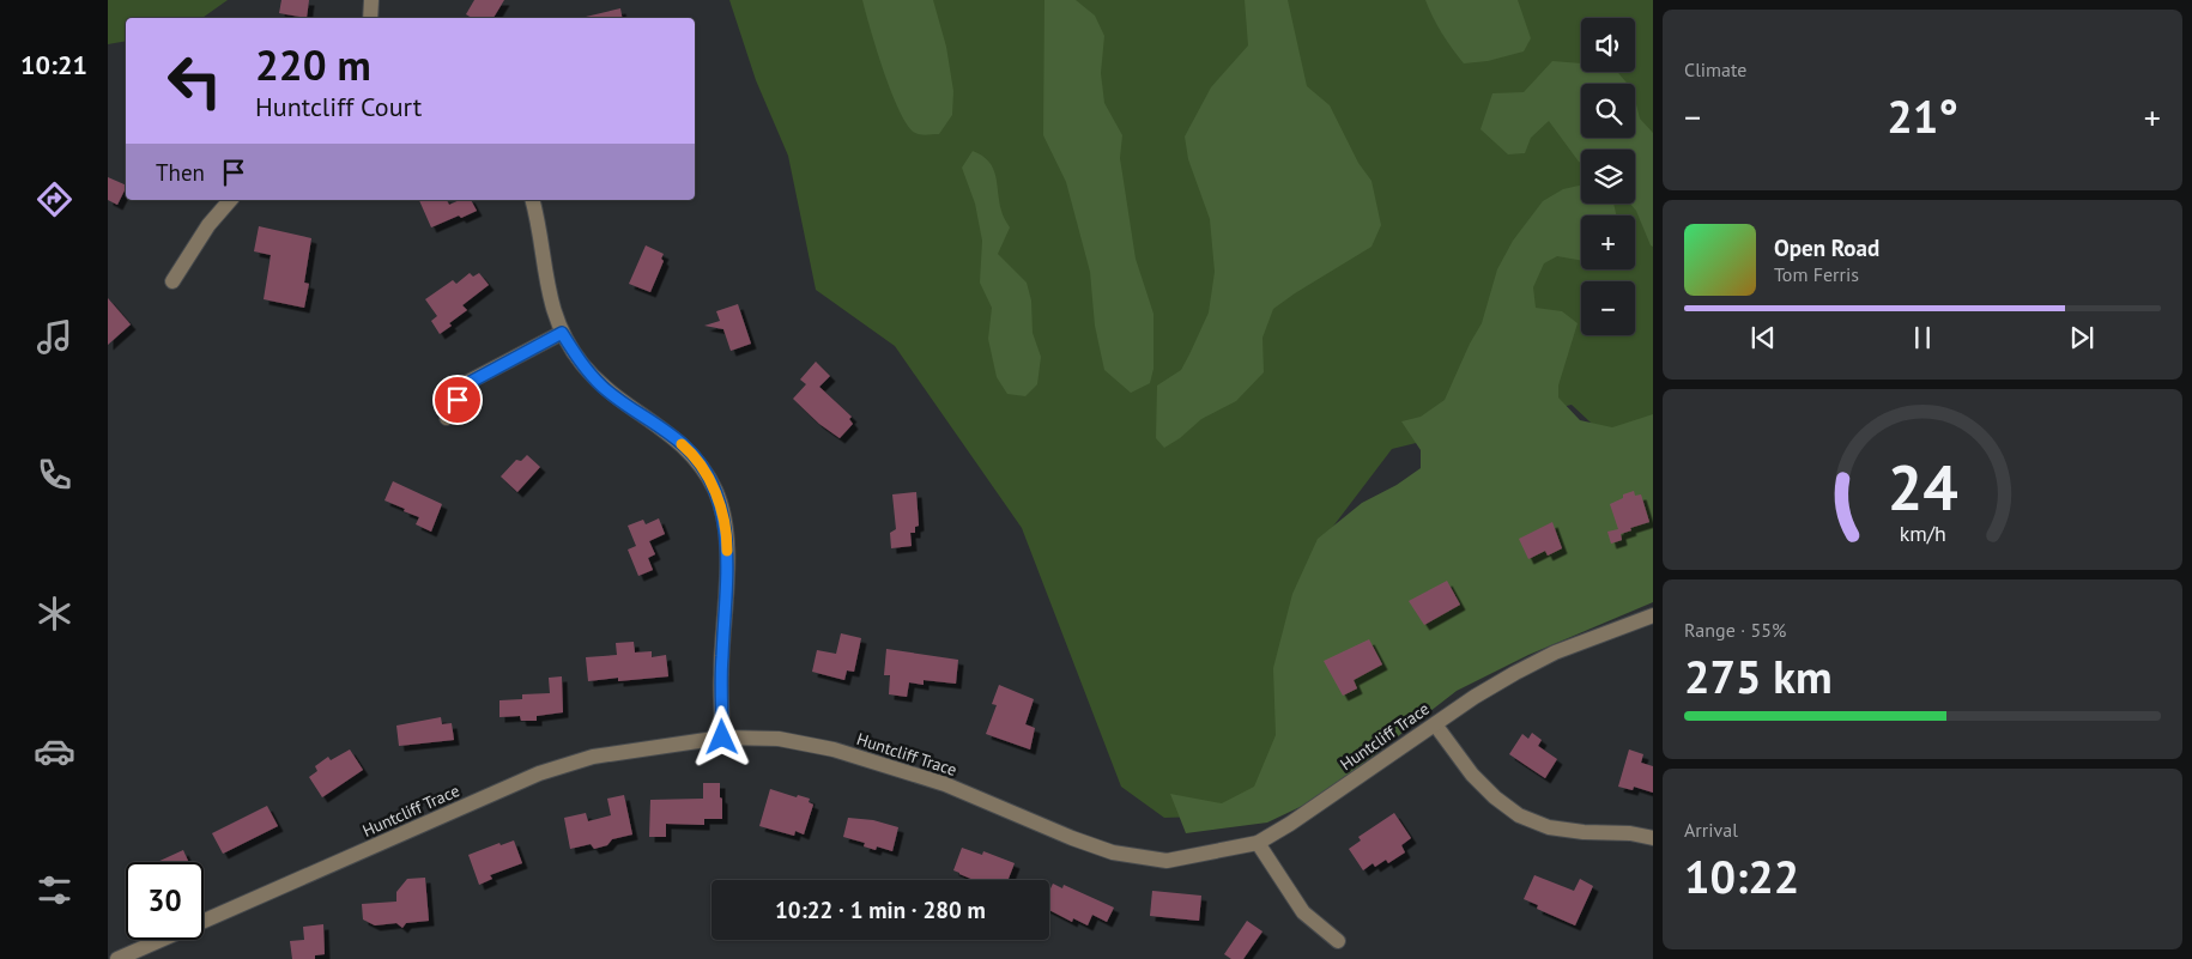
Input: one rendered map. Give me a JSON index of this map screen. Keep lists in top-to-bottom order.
{
  "streets": {
    "street": ["Huntcliff Trace"]
  },
  "page": {
    "tabs": "10:21",
    "tile": [
      "Climate",
      ["Range · 55%", "275 km"],
      ["Arrival", "10:22"]
    ],
    "map_buttons": ["+", "−"],
    "turn": ["220 m", "Huntcliff Court"],
    "heat": ["−", "21°", "+"],
    "then": "Then",
    "song": ["Open Road", "Tom Ferris"],
    "limit": "30",
    "trip": "10:22 · 1 min · 280 m",
    "gauge": ["24", "km/h"]
  }
}
